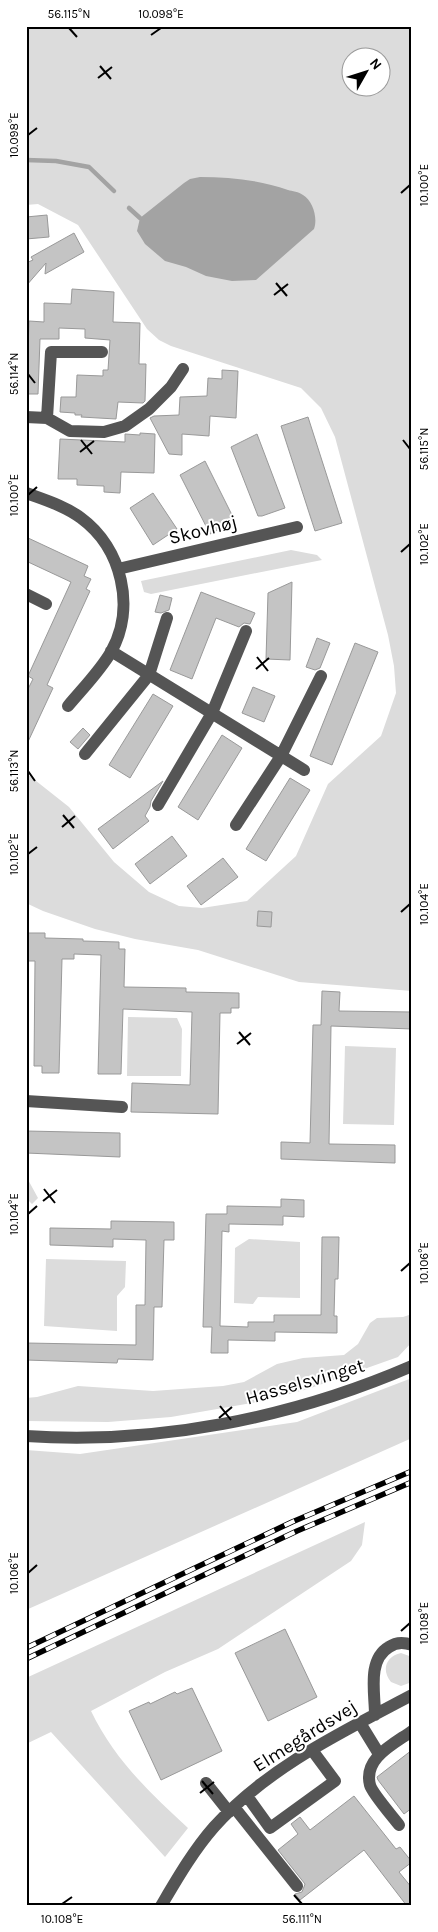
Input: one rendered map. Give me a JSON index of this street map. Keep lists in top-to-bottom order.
{
  "streets": {
    "street": ["Skovhøj", "Hasselsvinget", "Elmegårdsvej"]
  },
  "north": "top right",
  "coordinates": [
    "56.115°N",
    "10.098°E",
    "10.100°E",
    "56.114°N",
    "10.102°E",
    "56.113°N",
    "10.104°E",
    "10.106°E",
    "10.108°E",
    "56.111°N"
  ]
}
